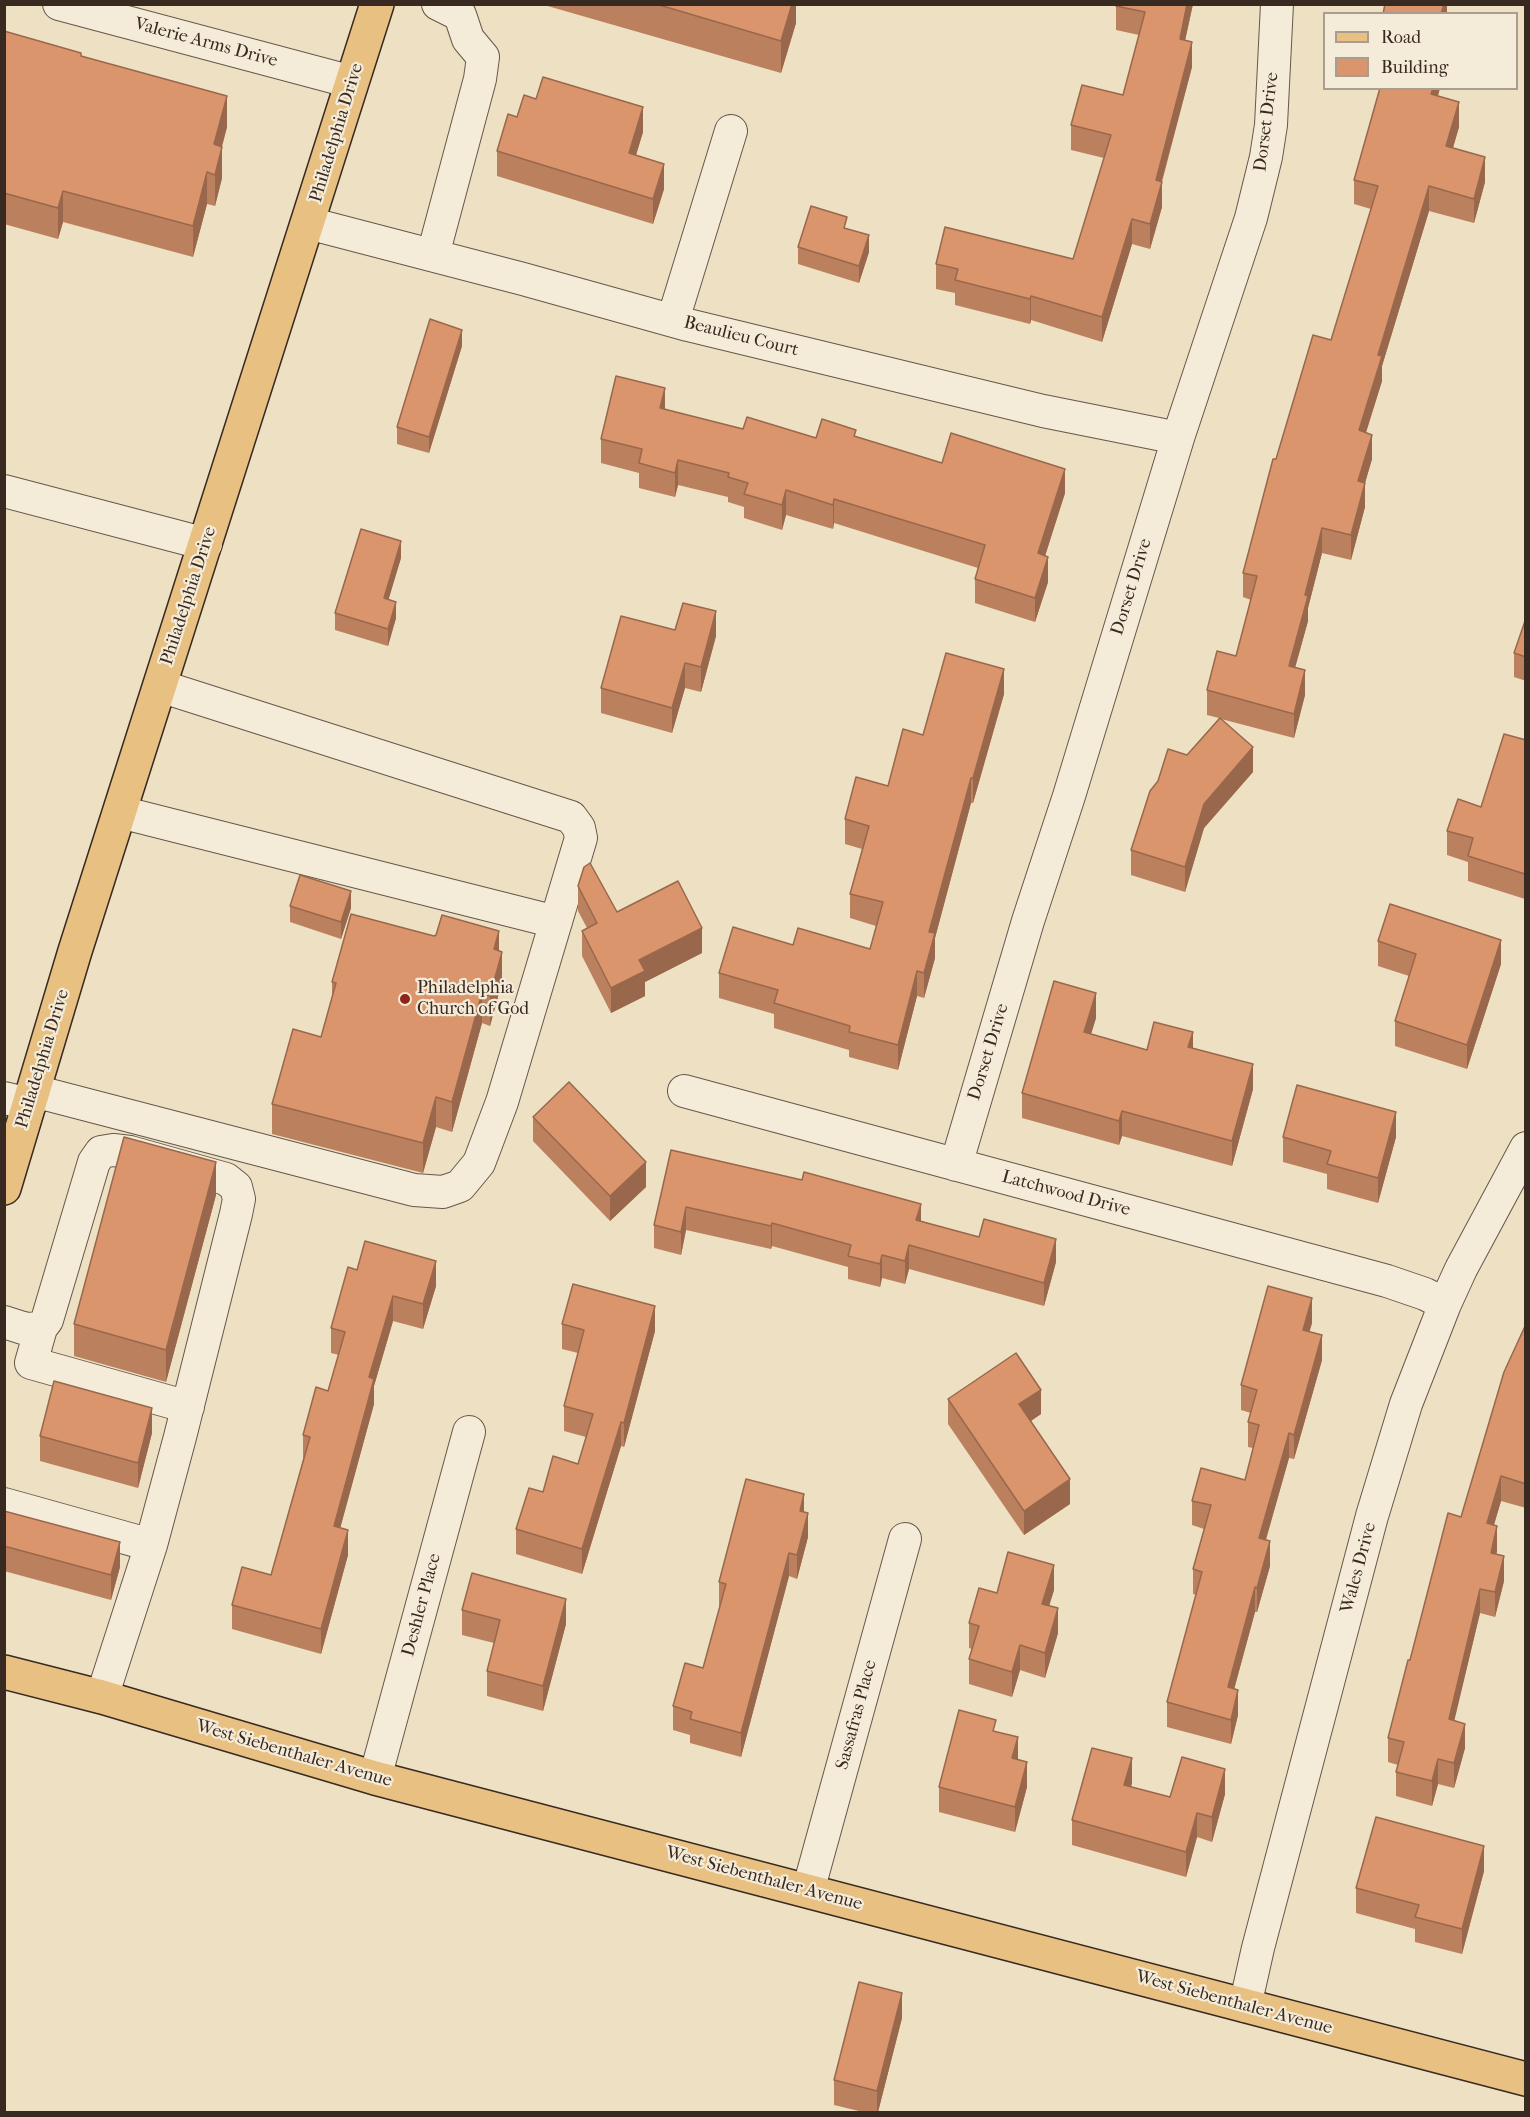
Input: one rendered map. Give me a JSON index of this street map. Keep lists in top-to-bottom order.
{
  "streets": {
    "main road": ["Philadelphia Drive", "West Siebenthaler Avenue"],
    "street": [
      "Valerie Arms Drive",
      "Dorset Drive",
      "Beaulieu Court",
      "Latchwood Drive",
      "Wales Drive",
      "Deshler Place",
      "Sassafras Place"
    ]
  },
  "crossings": [
    ["Valerie Arms Drive", "Philadelphia Drive"],
    ["Dorset Drive", "Beaulieu Court"],
    ["Dorset Drive", "Latchwood Drive"],
    ["Philadelphia Drive", "Beaulieu Court"],
    ["Latchwood Drive", "Wales Drive"],
    ["Wales Drive", "West Siebenthaler Avenue"],
    ["Deshler Place", "West Siebenthaler Avenue"],
    ["Sassafras Place", "West Siebenthaler Avenue"]
  ],
  "places": ["Philadelphia Church of God"],
  "legend": ["Road", "Building"]
}
